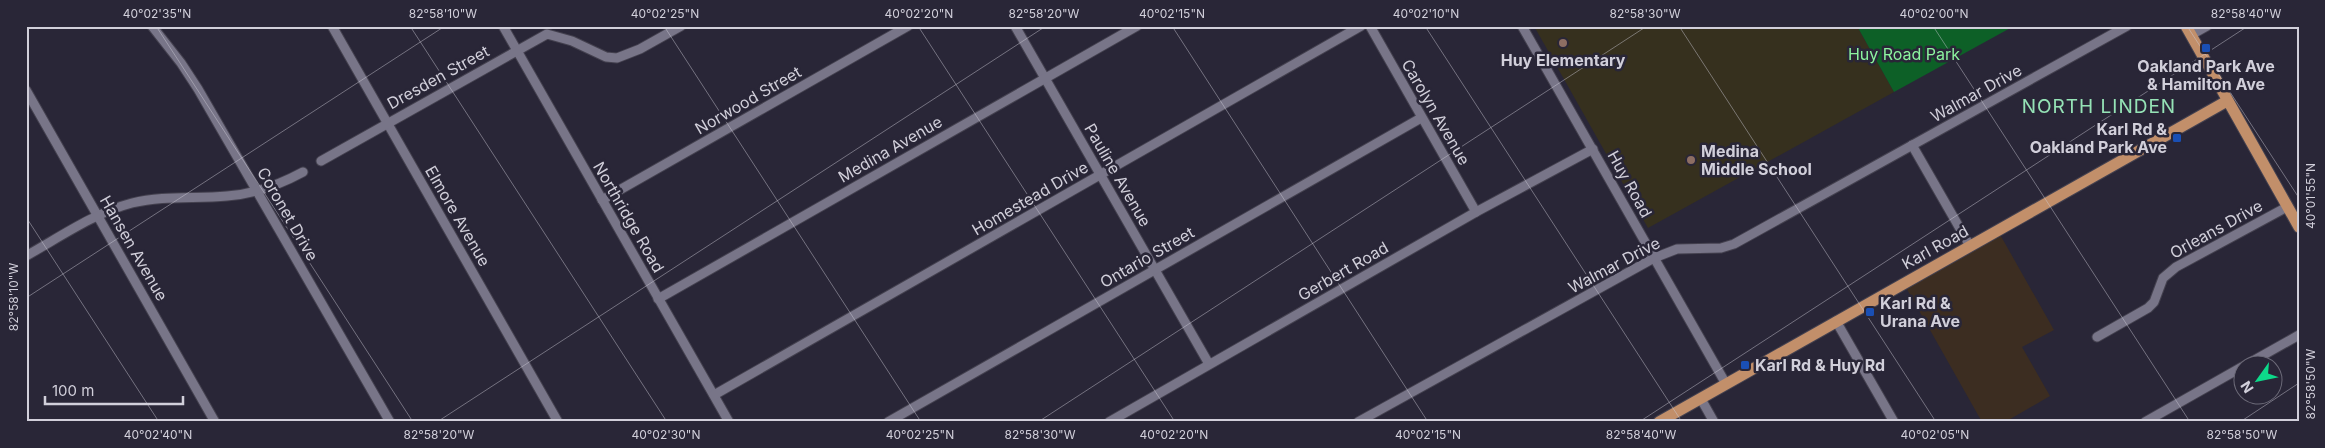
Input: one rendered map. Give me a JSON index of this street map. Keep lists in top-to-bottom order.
{
  "streets": {
    "main road": ["Karl Road"],
    "street": [
      "Dresden Street",
      "Walmar Drive",
      "Norwood Street",
      "Carolyn Avenue",
      "Medina Avenue",
      "Pauline Avenue",
      "Huy Road",
      "Homestead Drive",
      "Coronet Drive",
      "Elmore Avenue",
      "Northridge Road",
      "Orleans Drive",
      "Hansen Avenue",
      "Ontario Street",
      "Gerbert Road"
    ]
  },
  "crossings": [
    ["Dresden Street", "Elmore Avenue"],
    ["Dresden Street", "Northridge Road"],
    ["Walmar Drive", "Huy Road"],
    ["Norwood Street", "Northridge Road"],
    ["Carolyn Avenue", "Ontario Street"],
    ["Carolyn Avenue", "Gerbert Road"],
    ["Medina Avenue", "Pauline Avenue"],
    ["Medina Avenue", "Northridge Road"],
    ["Pauline Avenue", "Homestead Drive"],
    ["Pauline Avenue", "Ontario Street"],
    ["Pauline Avenue", "Gerbert Road"],
    ["Huy Road", "Karl Road"],
    ["Huy Road", "Gerbert Road"],
    ["Homestead Drive", "Northridge Road"]
  ],
  "districts": ["NORTH LINDEN"],
  "parks": ["Huy Road Park"],
  "places": {
    "other": ["Huy Elementary", "Medina Middle School"],
    "transit": [
      "Oakland Park Ave & Hamilton Ave",
      "Karl Rd & Oakland Park Ave",
      "Karl Rd & Urana Ave",
      "Karl Rd & Huy Rd"
    ]
  },
  "scale_bar": "100 m",
  "north": "bottom left",
  "coordinates": [
    "40°02'35\"N",
    "82°58'10\"W",
    "40°02'25\"N",
    "40°02'20\"N",
    "82°58'20\"W",
    "40°02'15\"N",
    "40°02'10\"N",
    "82°58'30\"W",
    "40°02'00\"N",
    "82°58'40\"W",
    "40°01'55\"N",
    "82°58'50\"W",
    "40°02'40\"N",
    "40°02'30\"N",
    "40°02'05\"N"
  ]
}
